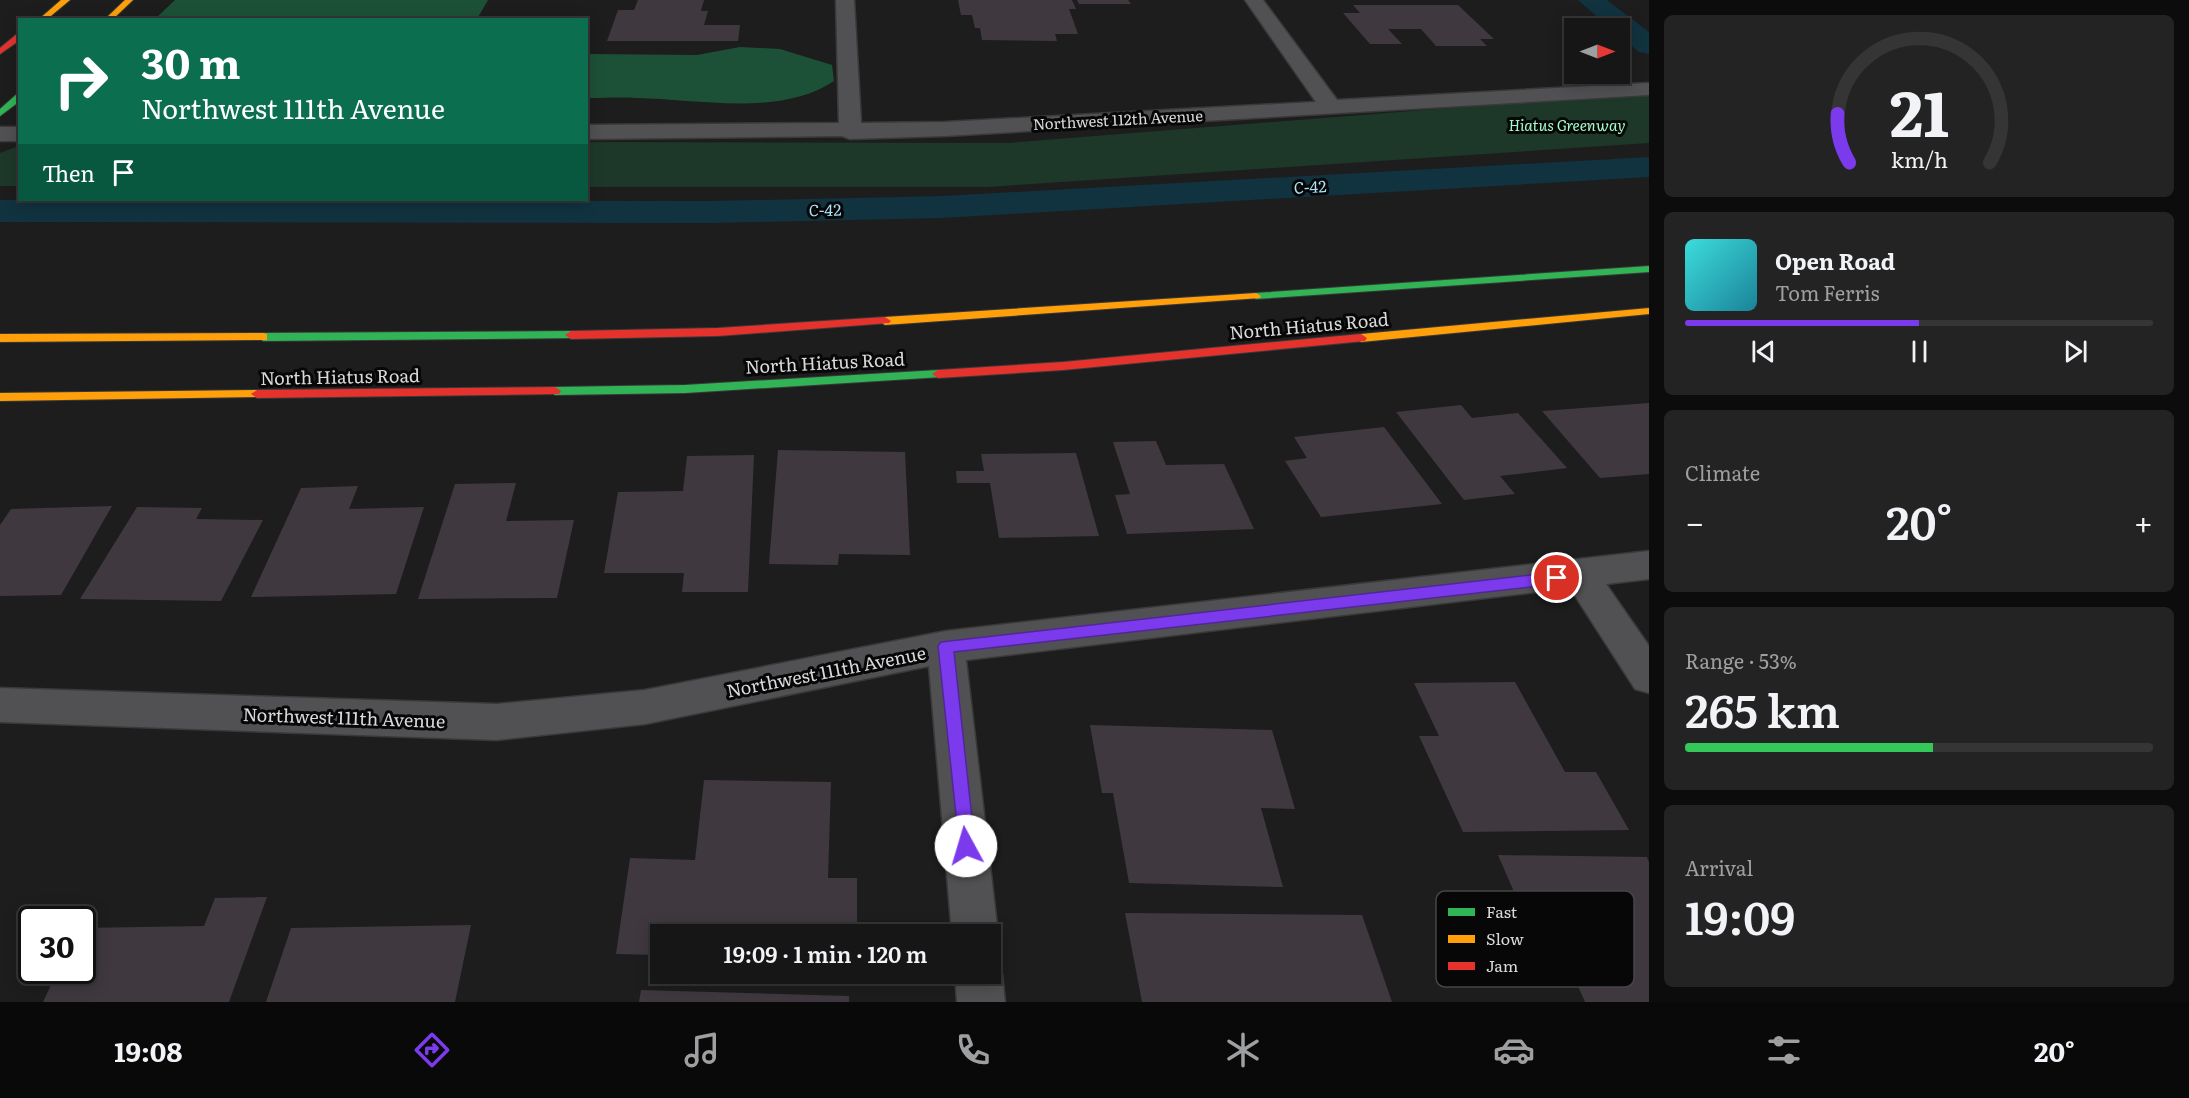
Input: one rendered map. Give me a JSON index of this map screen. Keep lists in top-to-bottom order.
{
  "streets": {
    "main road": ["North Hiatus Road"],
    "street": ["Northwest 112th Avenue", "Northwest 111th Avenue"]
  },
  "water": ["C-42"],
  "parks": ["Hiatus Greenway"],
  "legend": ["Fast", "Slow", "Jam"],
  "north": "right",
  "page": {
    "turn": ["30 m", "Northwest 111th Avenue"],
    "then": "Then",
    "song": ["Open Road", "Tom Ferris"],
    "tile": [
      "Climate",
      ["Range · 53%", "265 km"],
      ["Arrival", "19:09"]
    ],
    "heat": ["−", "20°", "+"],
    "limit": "30",
    "trip": "19:09 · 1 min · 120 m",
    "tabs": ["19:08", "20°"],
    "gauge": ["21", "km/h"]
  }
}
